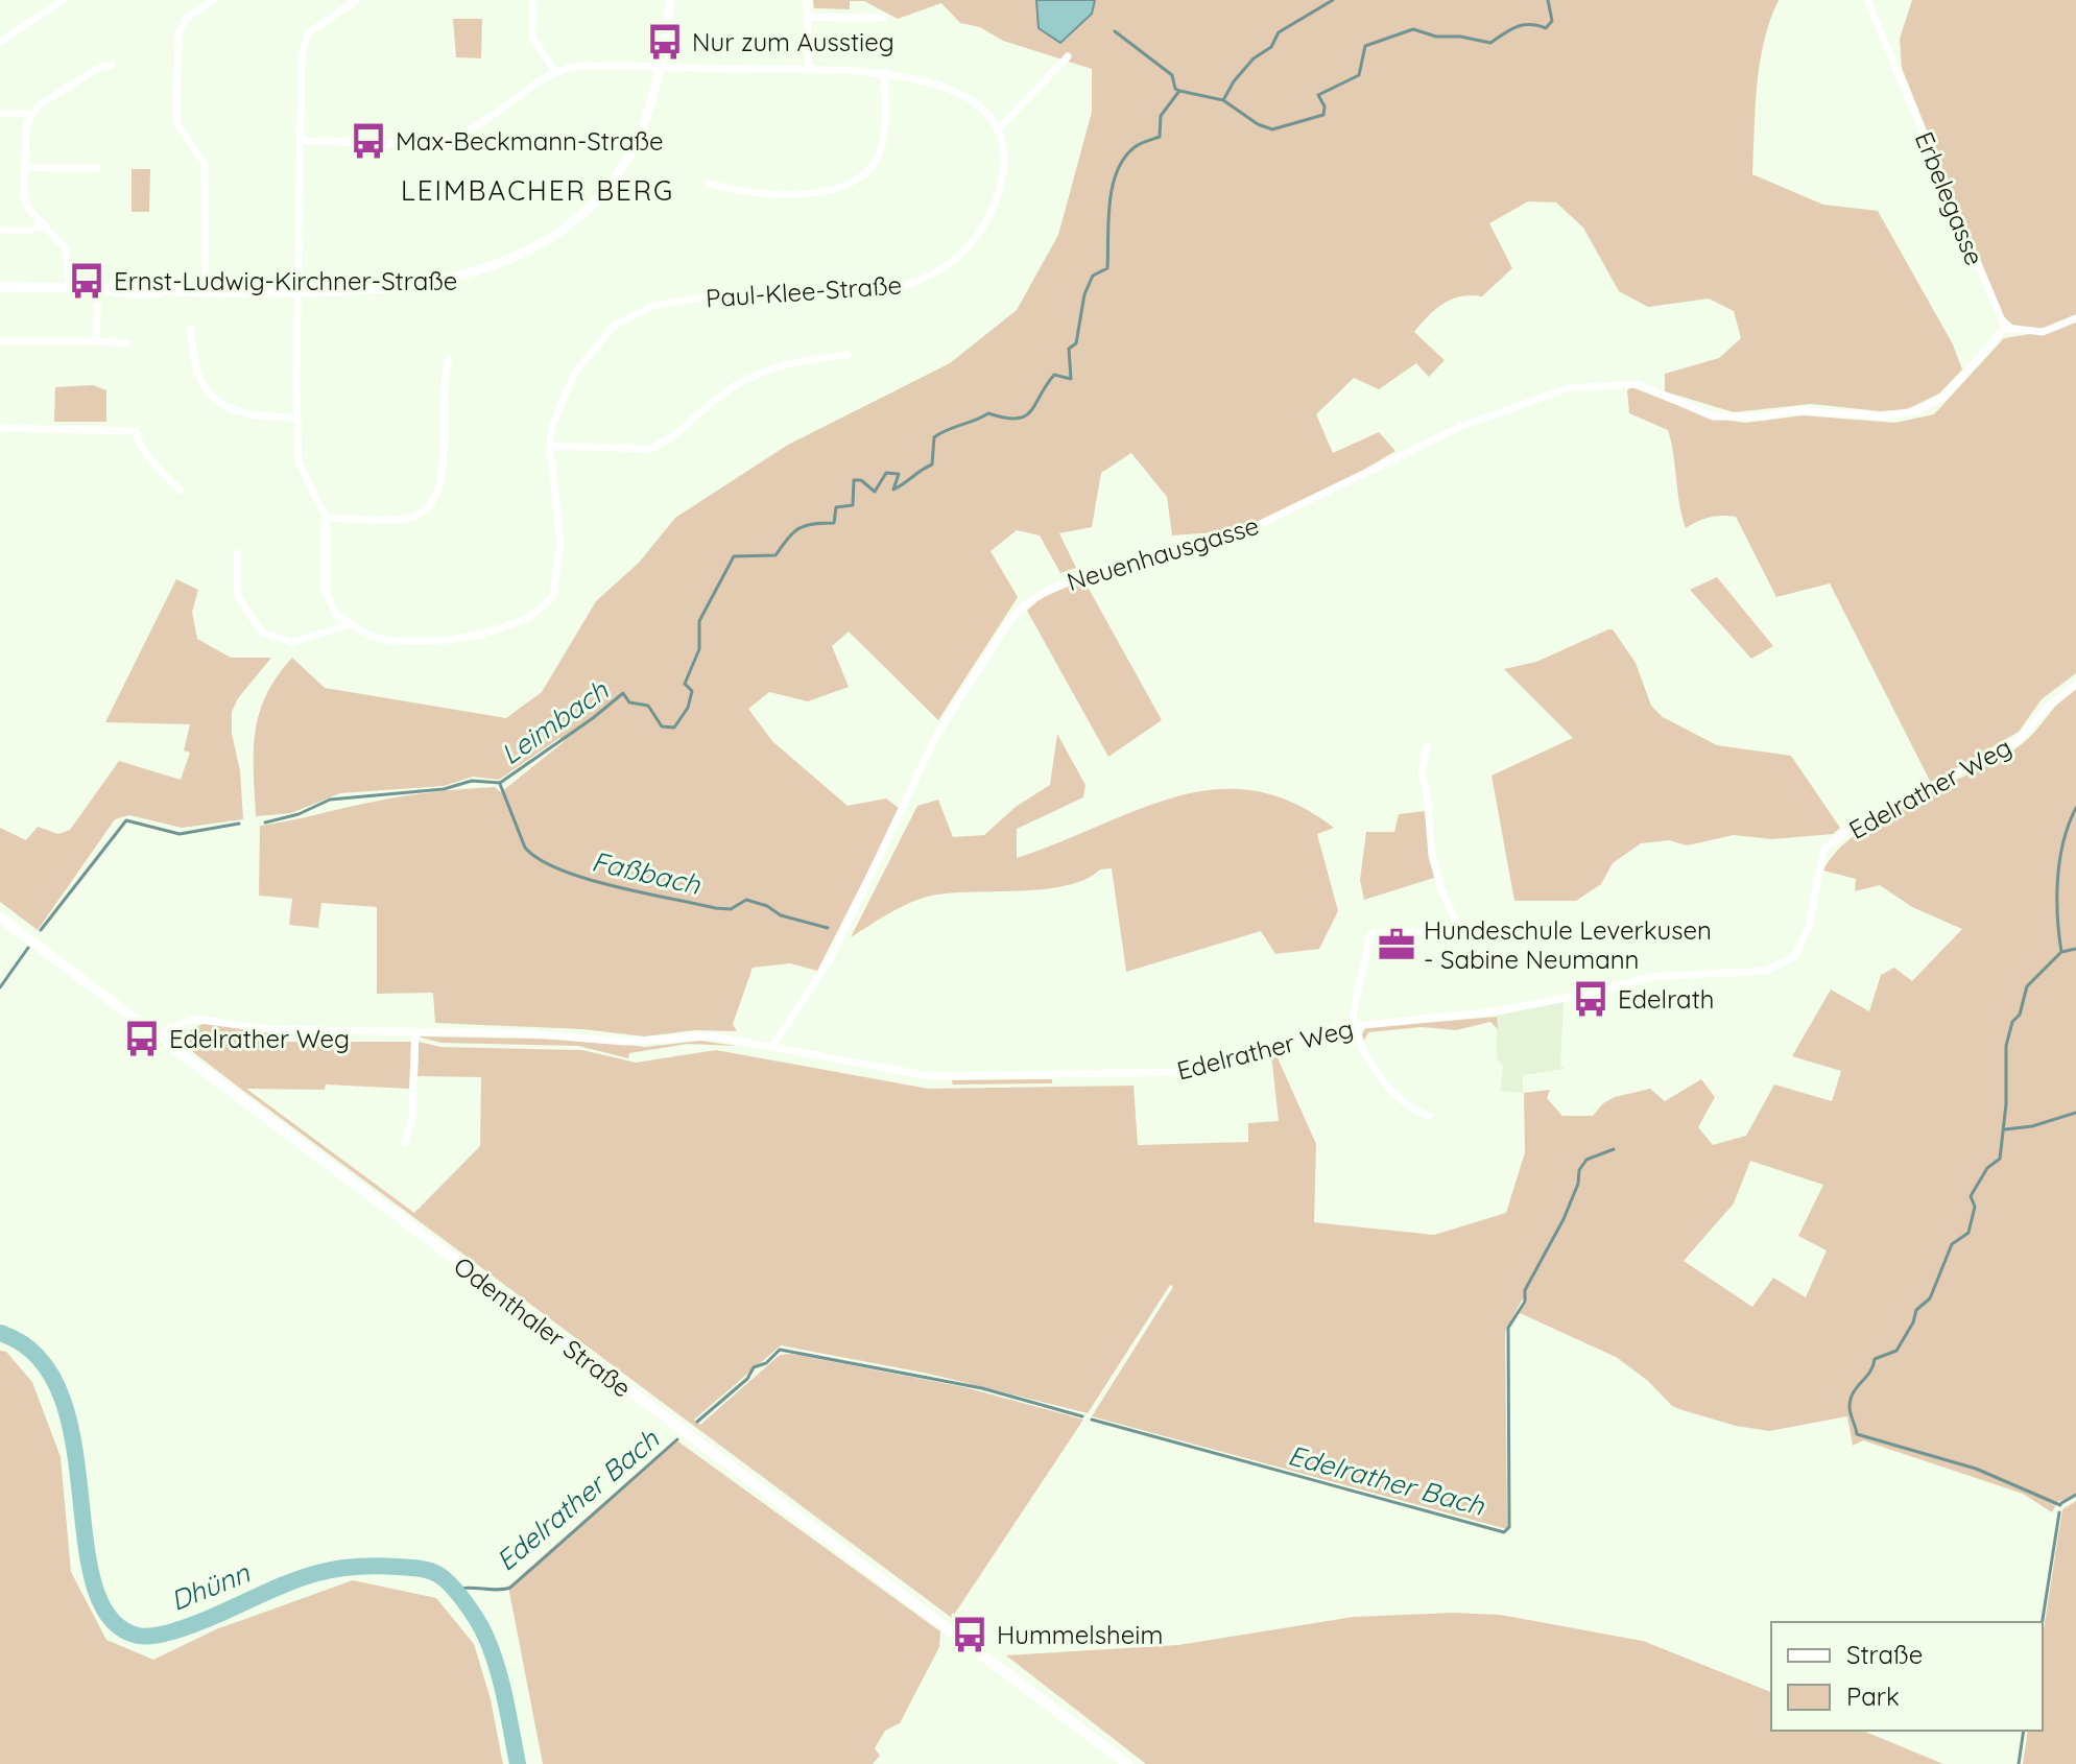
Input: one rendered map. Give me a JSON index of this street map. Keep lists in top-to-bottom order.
{
  "streets": {
    "main road": ["Odenthaler Straße"],
    "street": [
      "Erbelegasse",
      "Paul-Klee-Straße",
      "Neuenhausgasse",
      "Edelrather Weg"
    ]
  },
  "crossings": [
    ["Erbelegasse", "Neuenhausgasse"],
    ["Neuenhausgasse", "Edelrather Weg"],
    ["Edelrather Weg", "Odenthaler Straße"]
  ],
  "districts": ["LEIMBACHER BERG"],
  "water": [
    "Leimbach",
    "Faßbach",
    "Edelrather Bach",
    "Dhünn"
  ],
  "places": {
    "bus stop": [
      "Nur zum Ausstieg",
      "Max-Beckmann-Straße",
      "Ernst-Ludwig-Kirchner-Straße",
      "Edelrath",
      "Edelrather Weg",
      "Hummelsheim"
    ],
    "office": ["Hundeschule Leverkusen - Sabine Neumann"]
  },
  "legend": ["Straße", "Park"]
}
